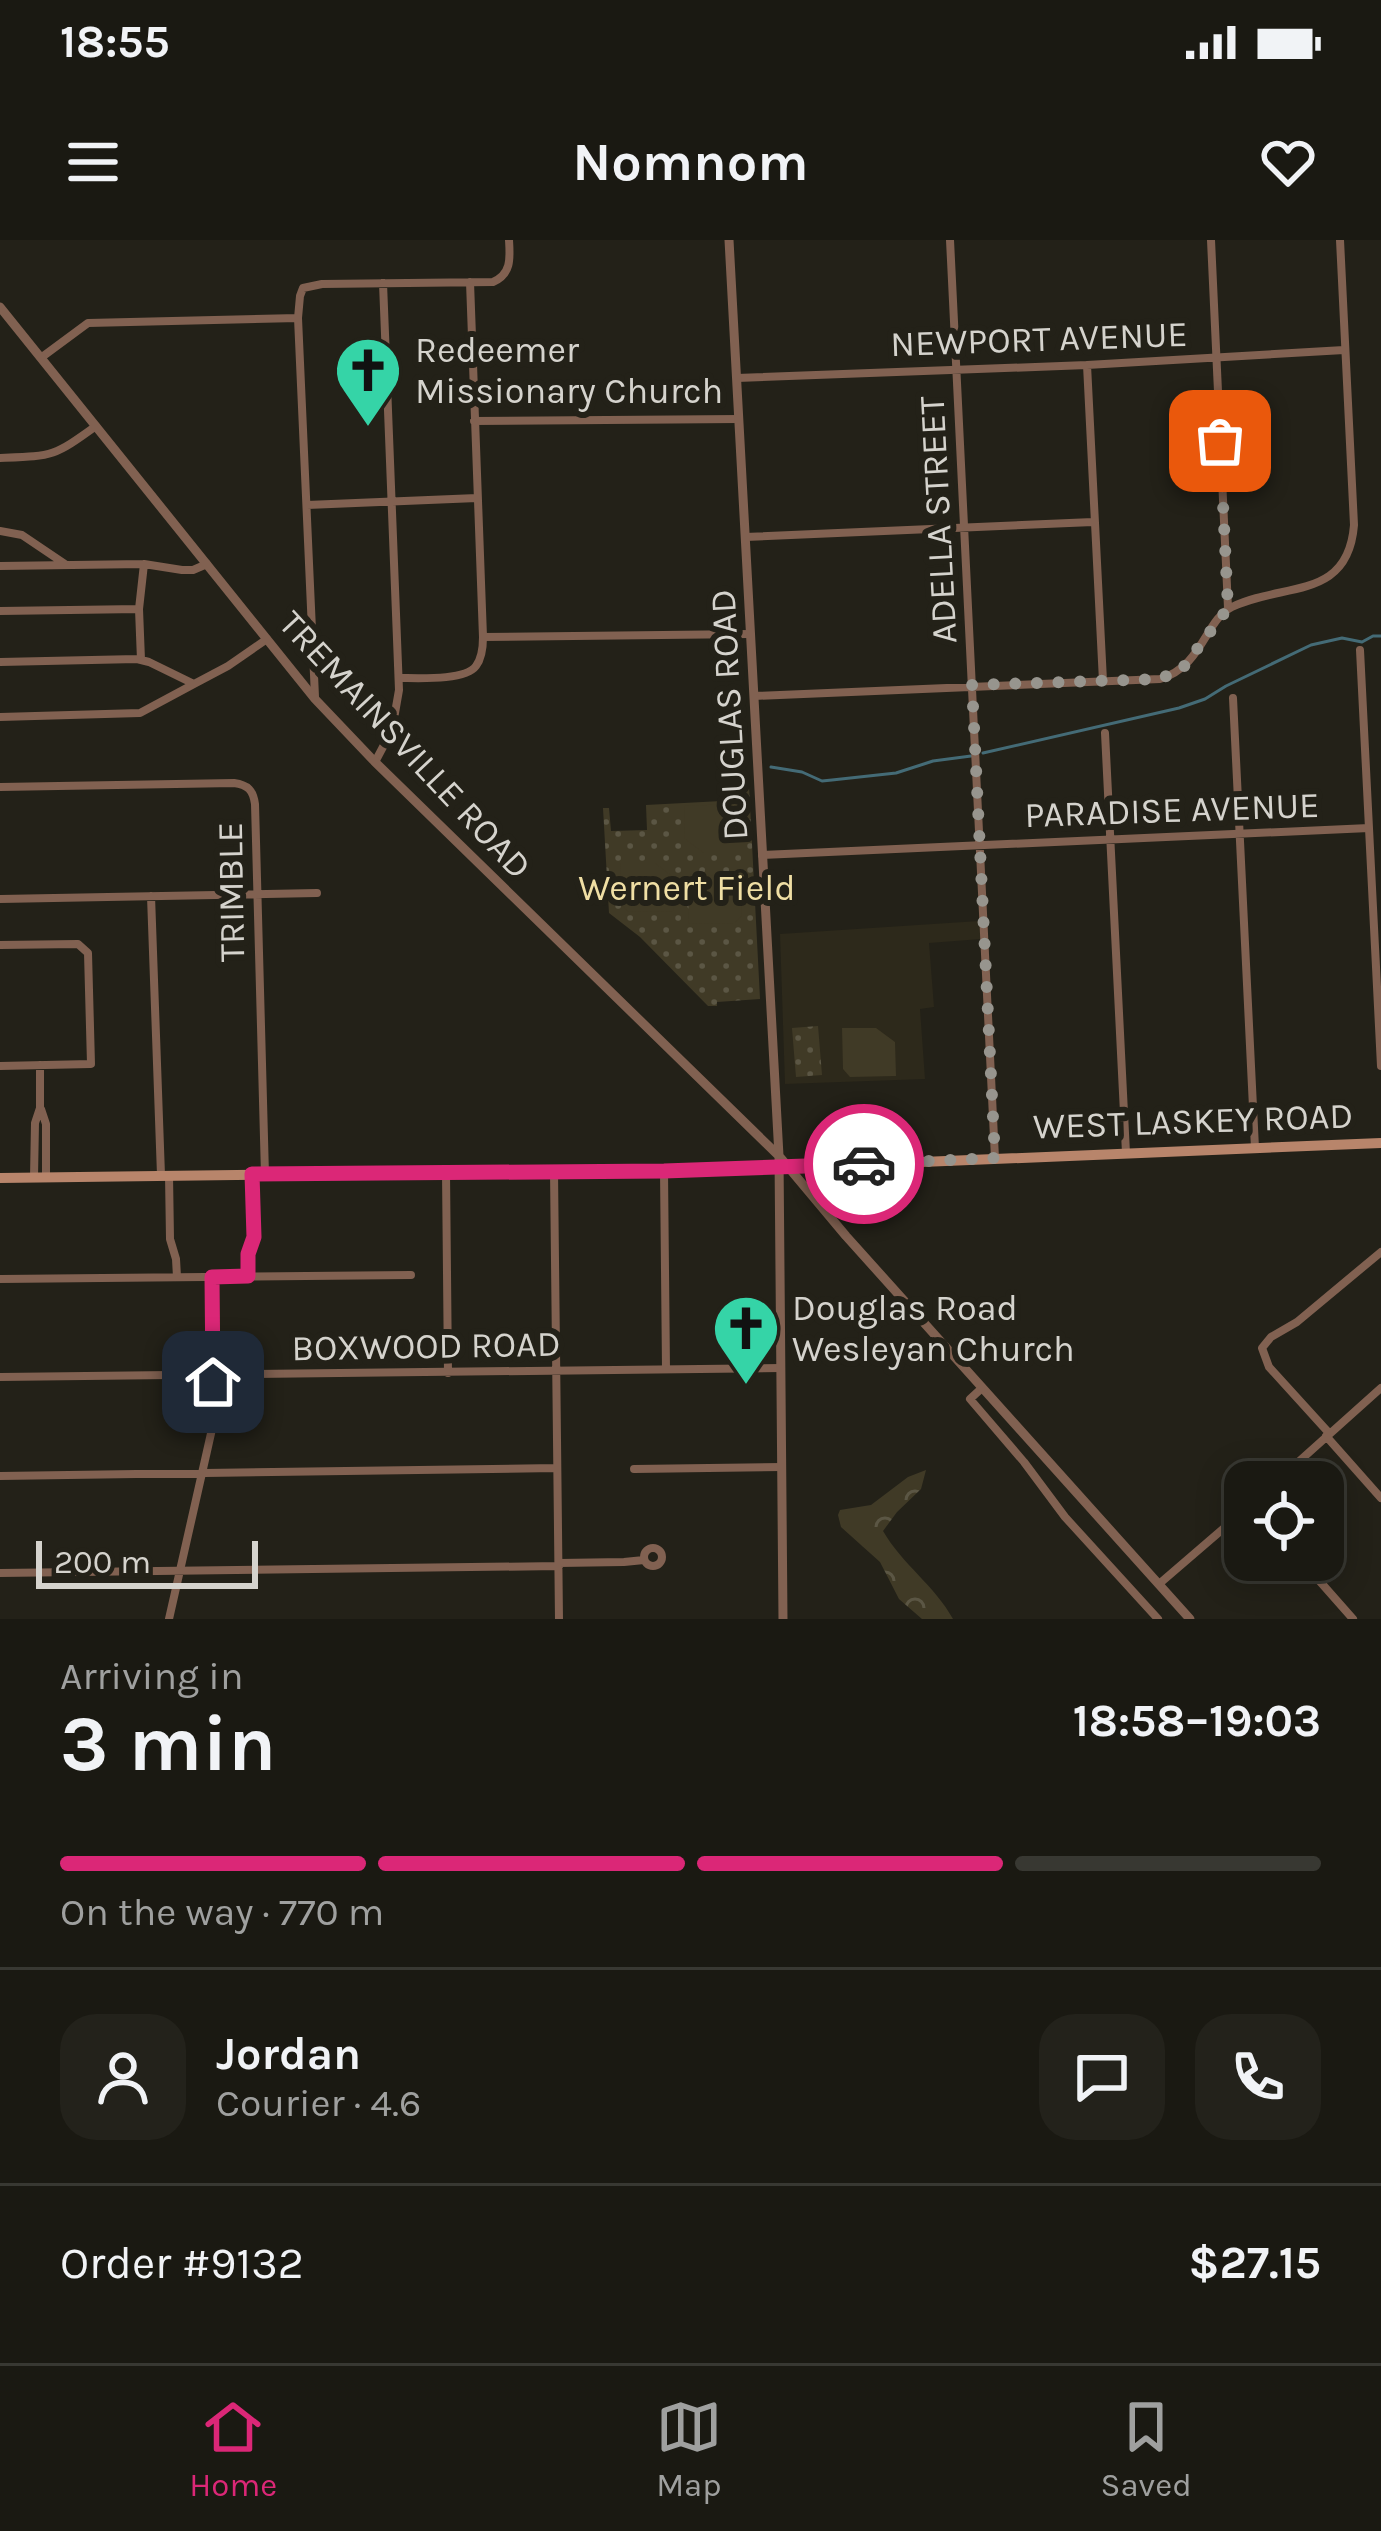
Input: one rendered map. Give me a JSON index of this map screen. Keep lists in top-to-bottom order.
{
  "streets": {
    "main road": ["WEST LASKEY ROAD"],
    "street": [
      "NEWPORT AVENUE",
      "ADELLA STREET",
      "DOUGLAS ROAD",
      "TREMAINSVILLE ROAD",
      "PARADISE AVENUE",
      "TRIMBLE",
      "BOXWOOD ROAD"
    ]
  },
  "crossings": [
    ["NEWPORT AVENUE", "ADELLA STREET"],
    ["NEWPORT AVENUE", "DOUGLAS ROAD"],
    ["ADELLA STREET", "PARADISE AVENUE"],
    ["ADELLA STREET", "WEST LASKEY ROAD"],
    ["DOUGLAS ROAD", "TREMAINSVILLE ROAD"],
    ["DOUGLAS ROAD", "PARADISE AVENUE"],
    ["DOUGLAS ROAD", "WEST LASKEY ROAD"],
    ["DOUGLAS ROAD", "BOXWOOD ROAD"],
    ["TREMAINSVILLE ROAD", "WEST LASKEY ROAD"],
    ["TRIMBLE", "WEST LASKEY ROAD"]
  ],
  "parks": ["Wernert Field"],
  "places": {
    "church": ["Redeemer Missionary Church", "Douglas Road Wesleyan Church"]
  },
  "scale_bar": "200 m",
  "page": {
    "status": "18:55",
    "header": "Nomnom",
    "scale": "200 m",
    "heading": ["3 min", "Arriving in", "18:58–19:03"],
    "panel": [
      "Jordan",
      "Courier · 4.6",
      "Order #9132",
      "$27.15"
    ],
    "bar": "On the way · 770 m",
    "tabs": ["Home", "Map", "Saved"]
  }
}
